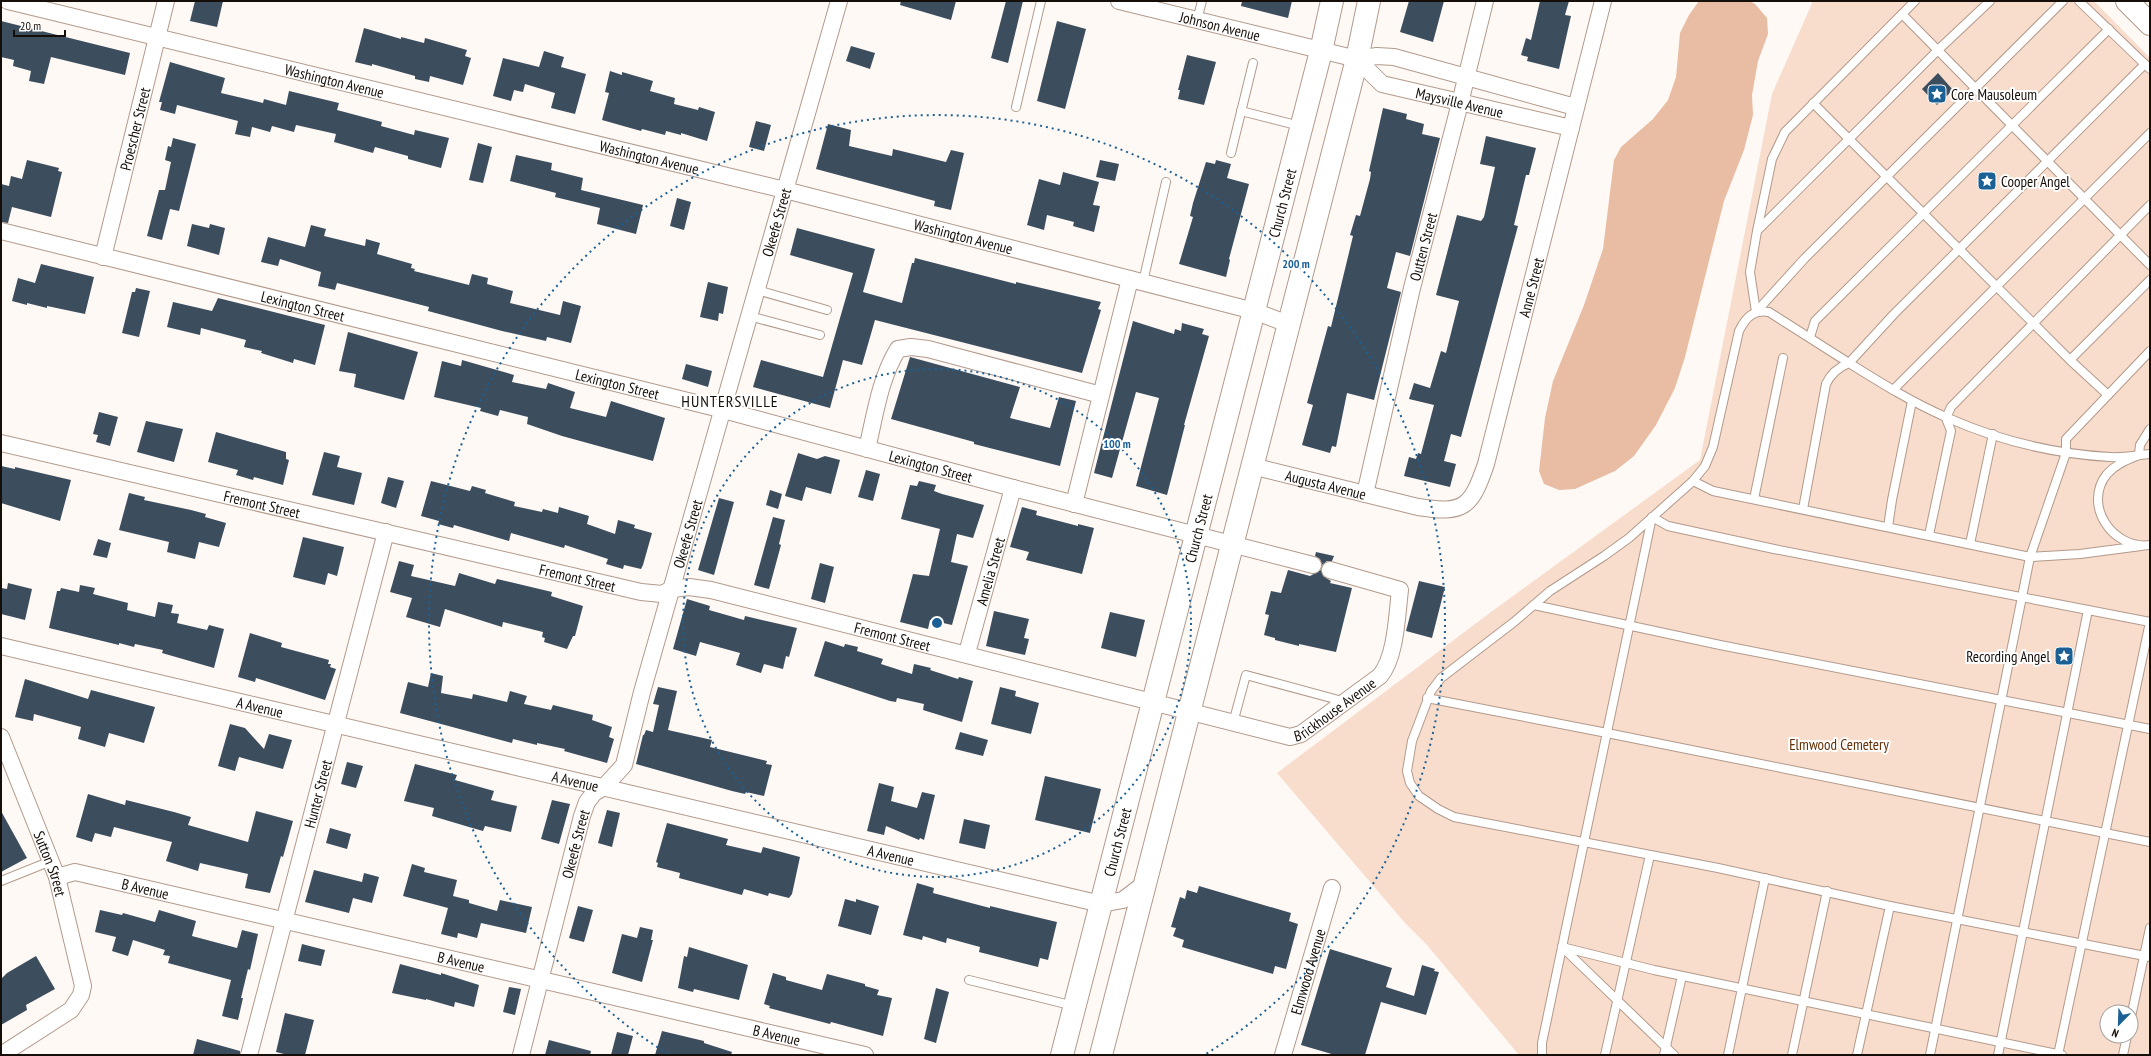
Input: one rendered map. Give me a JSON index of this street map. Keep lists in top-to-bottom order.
{
  "streets": {
    "main road": ["Church Street"],
    "street": [
      "Johnson Avenue",
      "Washington Avenue",
      "Maysville Avenue",
      "Proescher Street",
      "Okeefe Street",
      "Outten Street",
      "Anne Street",
      "Lexington Street",
      "Augusta Avenue",
      "Fremont Street",
      "Amelia Street",
      "A Avenue",
      "Brickhouse Avenue",
      "Hunter Street",
      "Sutton Street",
      "B Avenue",
      "Elmwood Avenue"
    ]
  },
  "crossings": [
    ["Johnson Avenue", "Maysville Avenue"],
    ["Johnson Avenue", "Church Street"],
    ["Washington Avenue", "Proescher Street"],
    ["Washington Avenue", "Church Street"],
    ["Washington Avenue", "Okeefe Street"],
    ["Maysville Avenue", "Church Street"],
    ["Maysville Avenue", "Outten Street"],
    ["Maysville Avenue", "Anne Street"],
    ["Proescher Street", "Lexington Street"],
    ["Church Street", "Lexington Street"],
    ["Church Street", "Fremont Street"],
    ["Church Street", "A Avenue"],
    ["Church Street", "Brickhouse Avenue"],
    ["Okeefe Street", "Lexington Street"],
    ["Okeefe Street", "Fremont Street"],
    ["Okeefe Street", "A Avenue"],
    ["Okeefe Street", "B Avenue"],
    ["Outten Street", "Augusta Avenue"],
    ["Anne Street", "Augusta Avenue"],
    ["Lexington Street", "Amelia Street"],
    ["Fremont Street", "Amelia Street"],
    ["Fremont Street", "Brickhouse Avenue"],
    ["Fremont Street", "Hunter Street"],
    ["A Avenue", "Hunter Street"],
    ["Hunter Street", "B Avenue"],
    ["Sutton Street", "B Avenue"]
  ],
  "districts": ["HUNTERSVILLE"],
  "parks": ["Elmwood Cemetery"],
  "places": {
    "place": ["Core Mausoleum", "Cooper Angel", "Recording Angel"]
  },
  "scale_bar": "20 m",
  "north": "bottom left",
  "rings": ["200 m", "100 m"]
}
